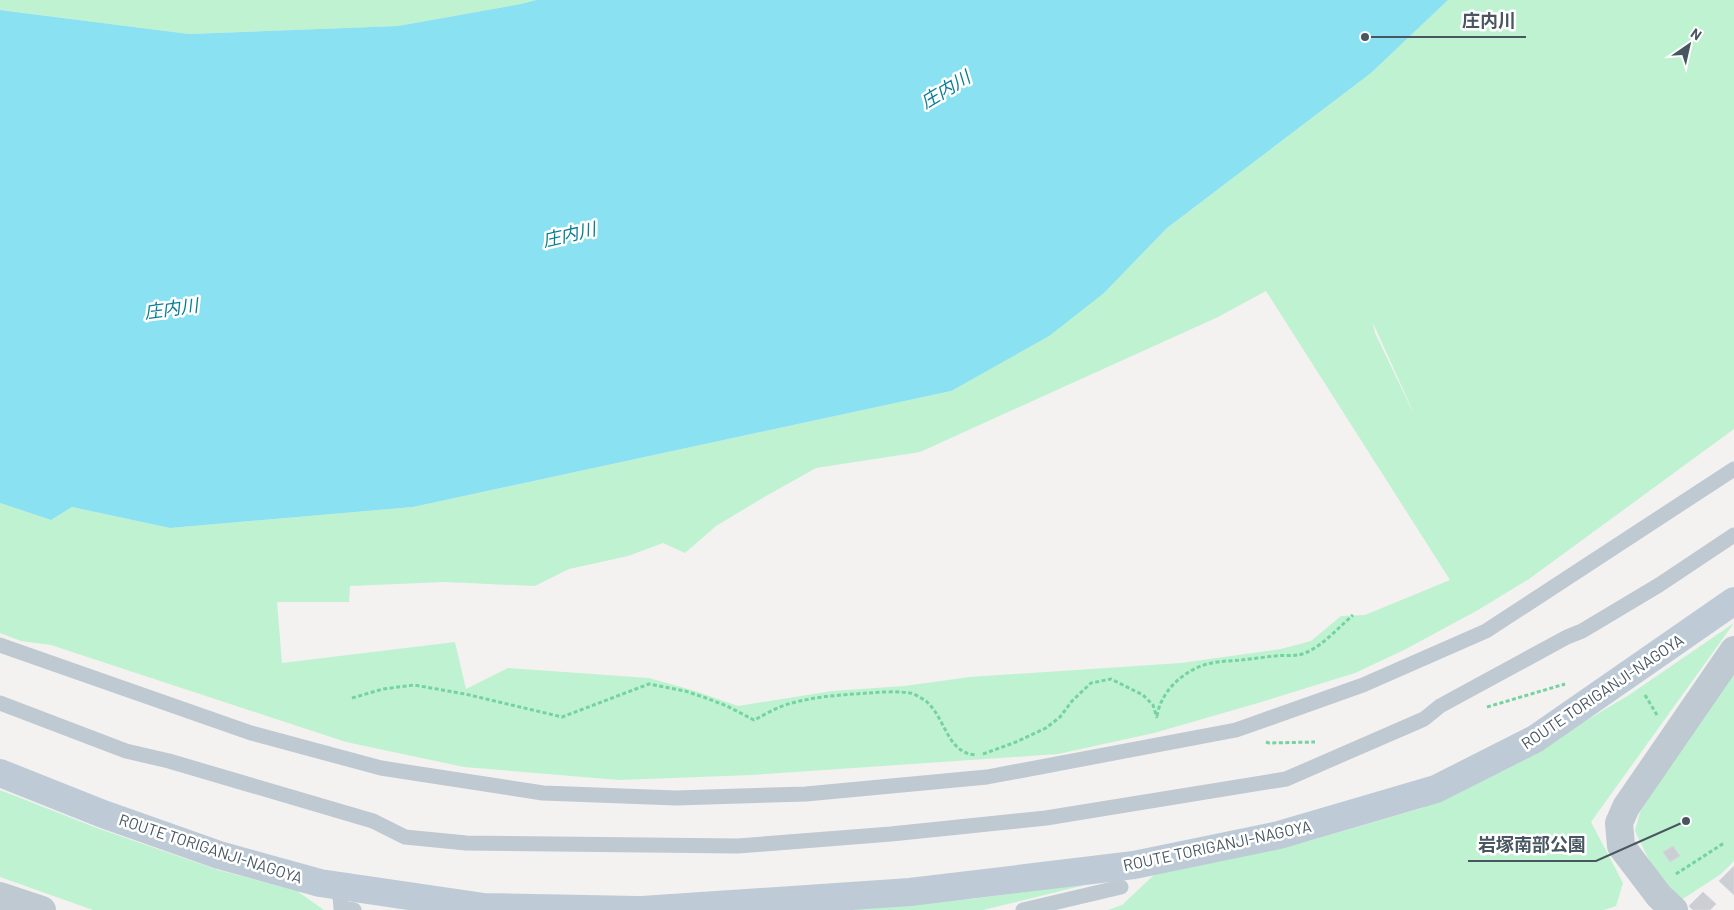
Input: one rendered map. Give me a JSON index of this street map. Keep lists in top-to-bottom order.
{
  "streets": {
    "main road": ["ROUTE TORIGANJI-NAGOYA"]
  },
  "water": ["庄内川"],
  "places": ["庄内川", "岩塚南部公園"],
  "north": "top right"
}
